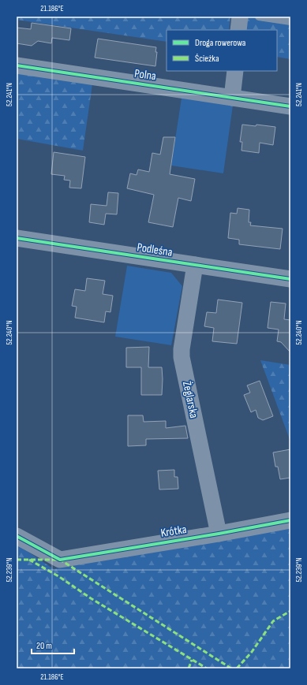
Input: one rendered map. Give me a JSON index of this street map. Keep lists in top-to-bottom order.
{
  "streets": {
    "street": [
      "Polna",
      "Podleśna",
      "Żeglarska",
      "Krótka"
    ]
  },
  "crossings": [
    ["Podleśna", "Żeglarska"],
    ["Żeglarska", "Krótka"]
  ],
  "legend": ["Droga rowerowa", "Ścieżka"],
  "scale_bar": "20 m",
  "coordinates": [
    "21.186°E",
    "52.241°N",
    "52.240°N",
    "52.239°N"
  ]
}
